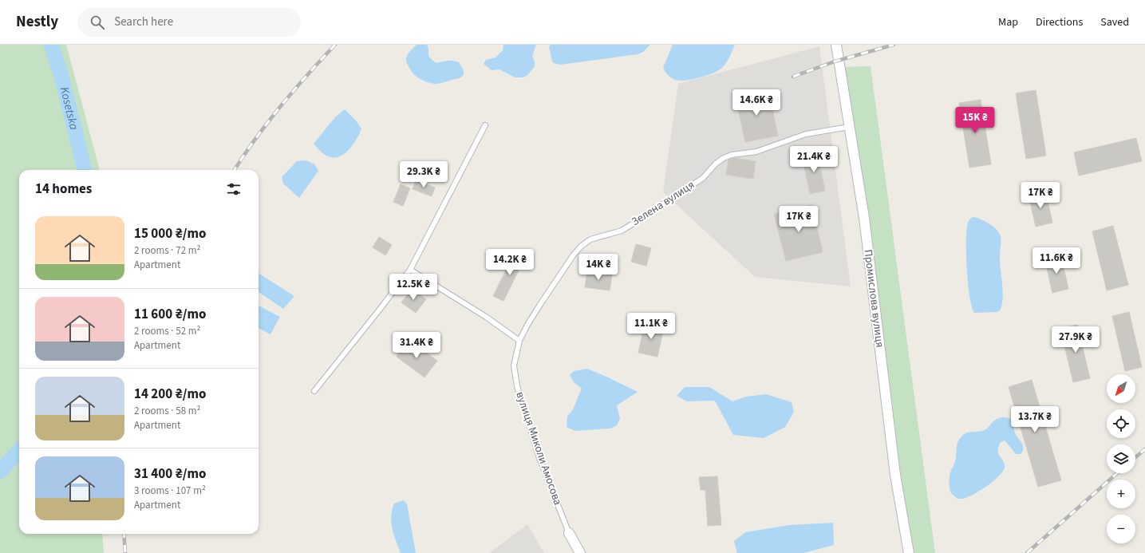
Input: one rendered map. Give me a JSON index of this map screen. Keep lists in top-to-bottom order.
{
  "streets": {
    "street": ["Промислова вулиця", "вулиця Миколи Амосова"],
    "lane": ["Зелена вулиця"]
  },
  "crossings": [
    ["Зелена вулиця", "Промислова вулиця"],
    ["Зелена вулиця", "вулиця Миколи Амосова"]
  ],
  "water": ["Kosetska"],
  "north": "bottom left",
  "page": {
    "header": "Nestly",
    "search": "Search here",
    "nav": ["Map", "Directions", "Saved"],
    "price": [
      "14.6K ₴",
      "15K ₴",
      "21.4K ₴",
      "29.3K ₴",
      "17K ₴",
      "17K ₴",
      "11.6K ₴",
      "14.2K ₴",
      "14K ₴",
      "12.5K ₴",
      "11.1K ₴",
      "27.9K ₴",
      "31.4K ₴",
      "13.7K ₴"
    ],
    "heading": "14 homes",
    "list": [
      {
        "name": "15 000 ₴/mo",
        "note": "2 rooms · 72 m² · Apartment"
      },
      {
        "name": "11 600 ₴/mo",
        "note": "2 rooms · 52 m² · Apartment"
      },
      {
        "name": "14 200 ₴/mo",
        "note": "2 rooms · 58 m² · Apartment"
      },
      {
        "name": "31 400 ₴/mo",
        "note": "3 rooms · 107 m² · Apartment"
      }
    ],
    "map_buttons": ["+", "−"]
  }
}
